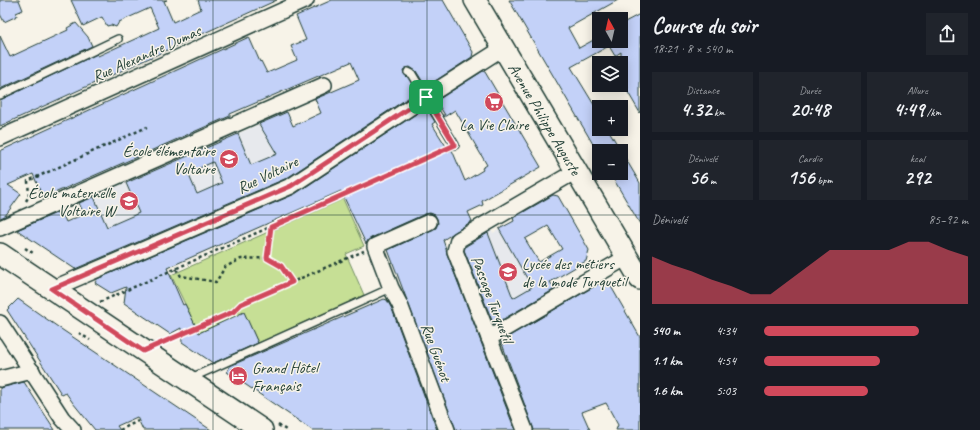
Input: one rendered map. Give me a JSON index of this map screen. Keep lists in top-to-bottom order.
{
  "streets": {
    "main road": ["Avenue Philippe Auguste"],
    "street": [
      "Rue Alexandre Dumas",
      "Rue Voltaire",
      "Passage Turquetil",
      "Rue Guénot"
    ]
  },
  "crossings": [
    ["Avenue Philippe Auguste", "Rue Voltaire"],
    ["Avenue Philippe Auguste", "Passage Turquetil"]
  ],
  "places": {
    "supermarket": ["La Vie Claire"],
    "school or university": ["École élémentaire Voltaire", "École maternelle Voltaire W", "Lycée des métiers de la mode Turquetil"],
    "hotel": ["Grand Hôtel Français"]
  },
  "north": "top",
  "page": {
    "heading": ["Course du soir", "18:21 · 8 × 540 m"],
    "map_buttons": ["+", "−"],
    "stats": [
      ["Distance", "4.32 km"],
      ["Durée", "20:48"],
      ["Allure", "4:49 /km"],
      ["Dénivelé", "56 m"],
      ["Cardio", "156 bpm"],
      ["kcal", "292"]
    ],
    "chart": ["Dénivelé", "85–92 m"],
    "list": [
      {
        "name": "540 m",
        "note": "4:34"
      },
      {
        "name": "1.1 km",
        "note": "4:54"
      },
      {
        "name": "1.6 km",
        "note": "5:03"
      }
    ]
  }
}
